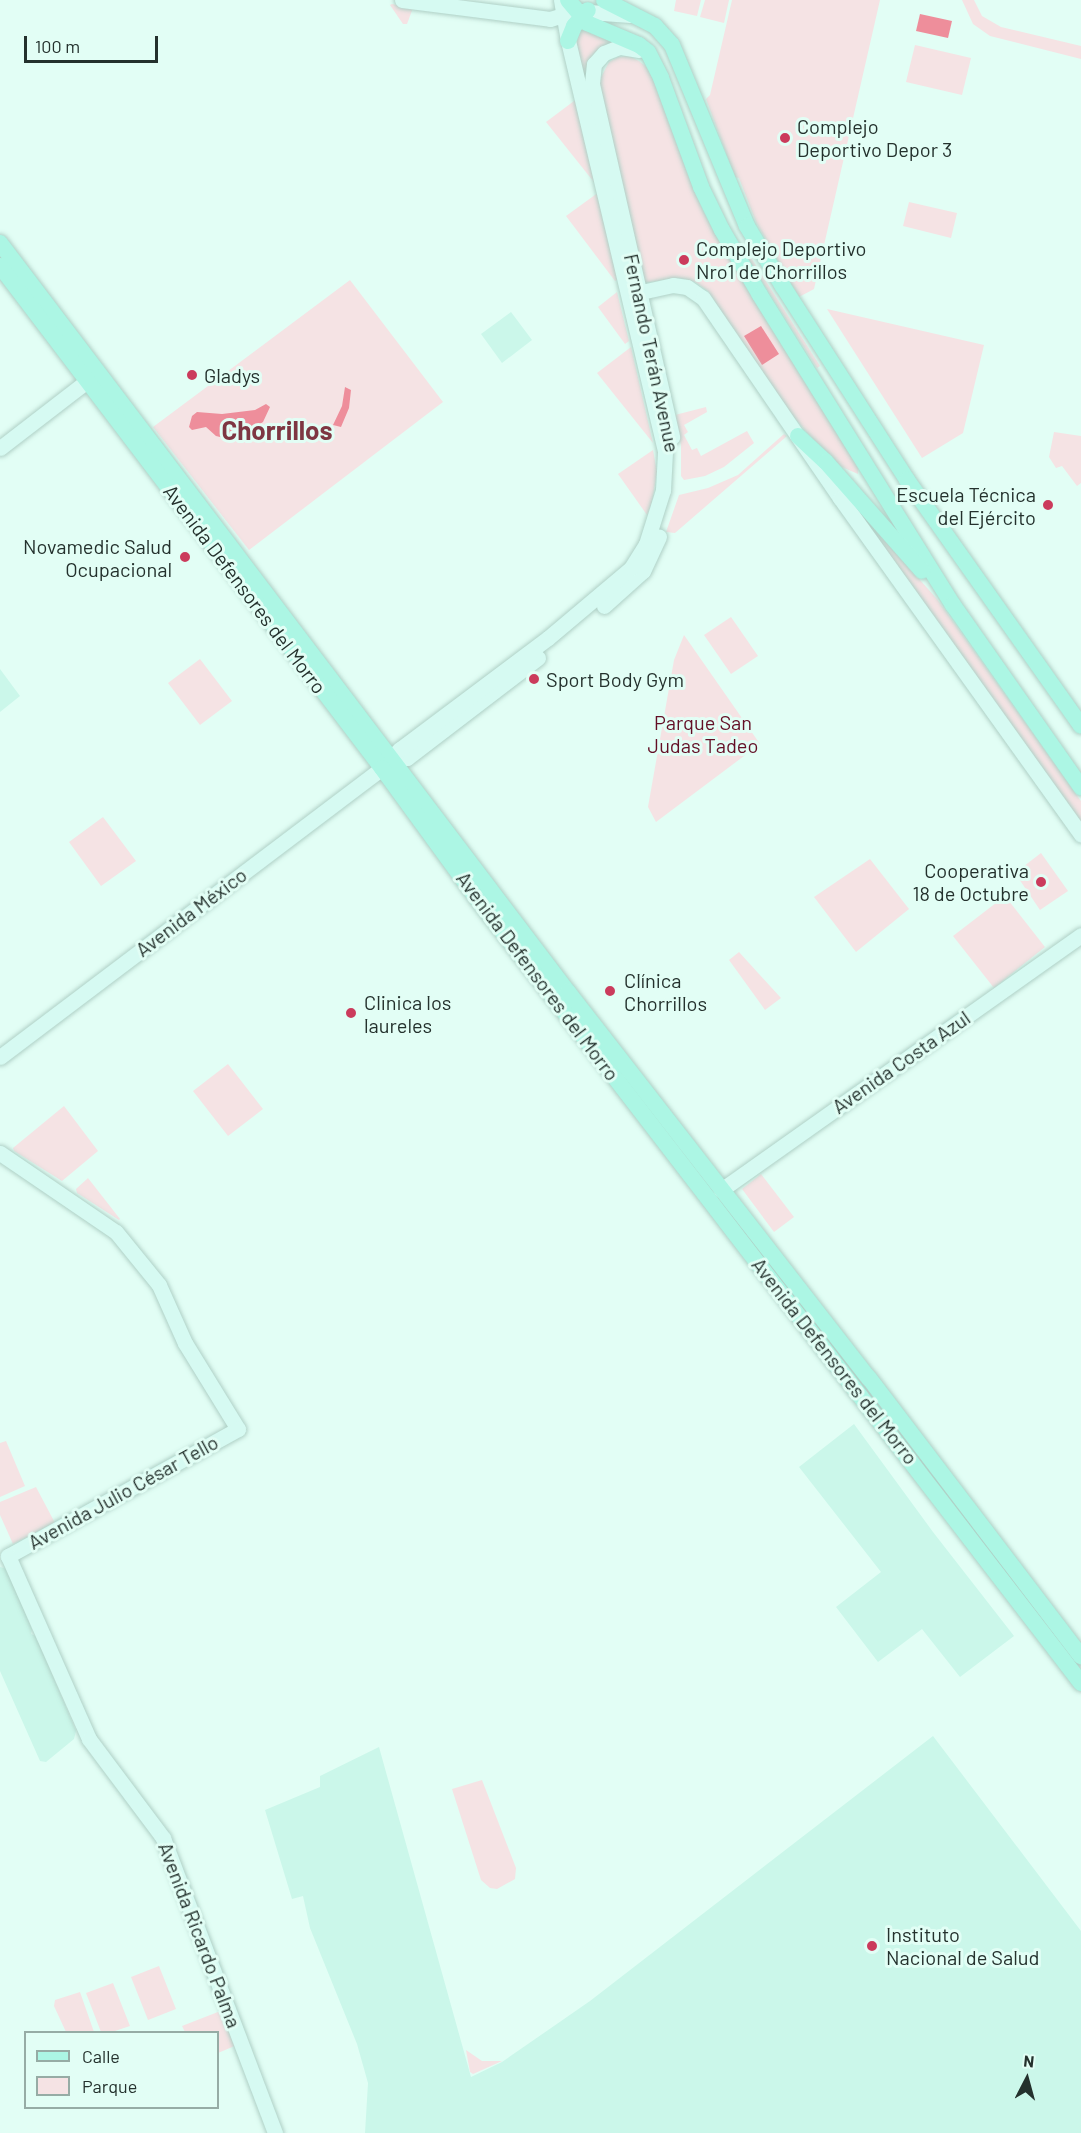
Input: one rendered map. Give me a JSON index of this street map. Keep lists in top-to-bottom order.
{
  "streets": {
    "main road": ["Avenida Defensores del Morro"],
    "street": [
      "Fernando Terán Avenue",
      "Avenida México",
      "Avenida Costa Azul",
      "Avenida Julio César Tello",
      "Avenida Ricardo Palma"
    ]
  },
  "crossings": [
    ["Fernando Terán Avenue", "Avenida Defensores del Morro"],
    ["Fernando Terán Avenue", "Avenida México"],
    ["Avenida Defensores del Morro", "Avenida México"],
    ["Avenida Defensores del Morro", "Avenida Costa Azul"],
    ["Avenida Julio César Tello", "Avenida Ricardo Palma"]
  ],
  "districts": ["Chorrillos"],
  "parks": ["Parque San Judas Tadeo"],
  "places": [
    "Complejo Deportivo Depor 3",
    "Complejo Deportivo Nro1 de Chorrillos",
    "Gladys",
    "Escuela Técnica del Ejército",
    "Novamedic Salud Ocupacional",
    "Sport Body Gym",
    "Cooperativa 18 de Octubre",
    "Clínica Chorrillos",
    "Clinica los laureles",
    "Instituto Nacional de Salud"
  ],
  "legend": ["Calle", "Parque"],
  "scale_bar": "100 m",
  "north": "top"
}
